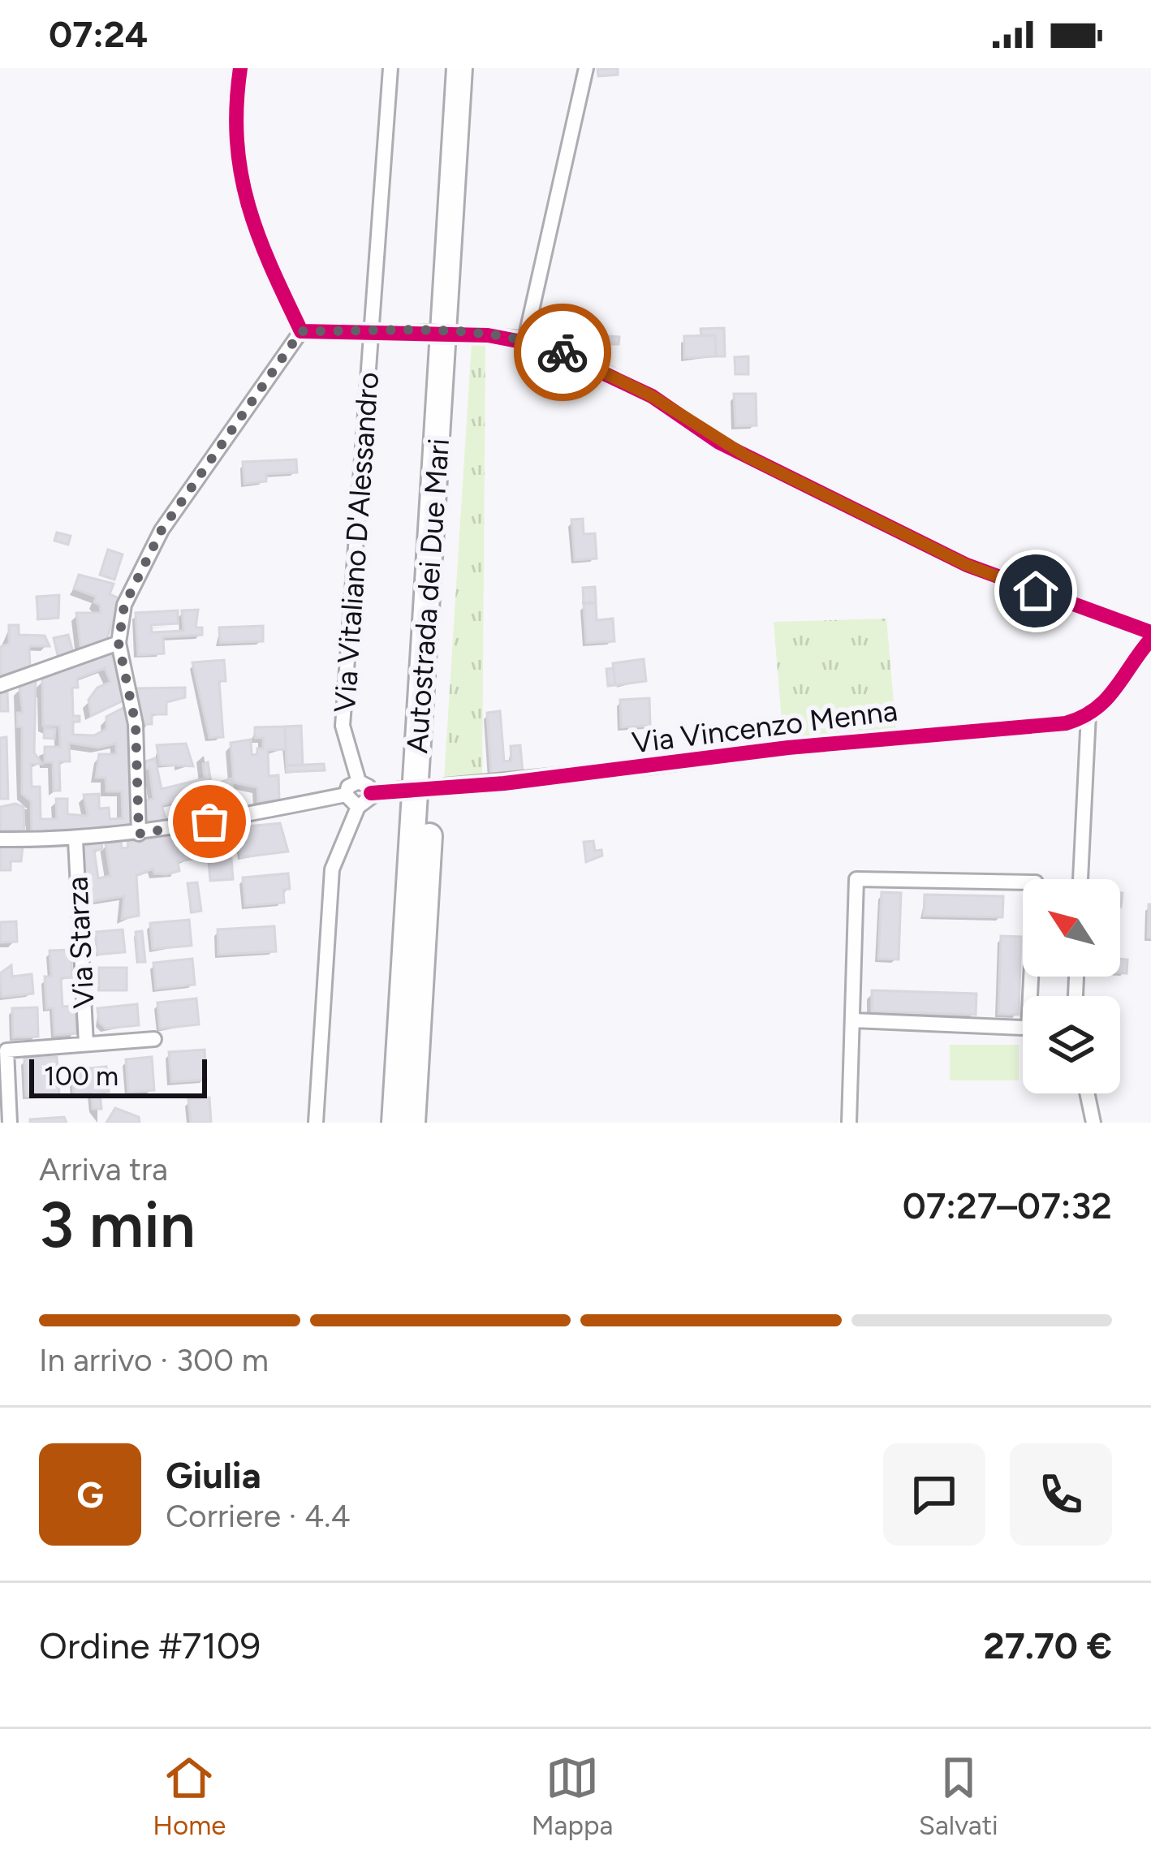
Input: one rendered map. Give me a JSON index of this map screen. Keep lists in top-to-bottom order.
{
  "streets": {
    "highway": ["Autostrada dei Due Mari"],
    "street": ["Via Vitaliano D'Alessandro", "Via Vincenzo Menna", "Via Starza"]
  },
  "scale_bar": "100 m",
  "north": "top left",
  "page": {
    "status": "07:24",
    "scale": "100 m",
    "heading": ["3 min", "Arriva tra", "07:27–07:32"],
    "panel": [
      "Giulia",
      "Corriere · 4.4",
      "Ordine #7109",
      "27.70 €"
    ],
    "bar": "In arrivo · 300 m",
    "round": "G",
    "tabs": ["Home", "Mappa", "Salvati"]
  }
}
